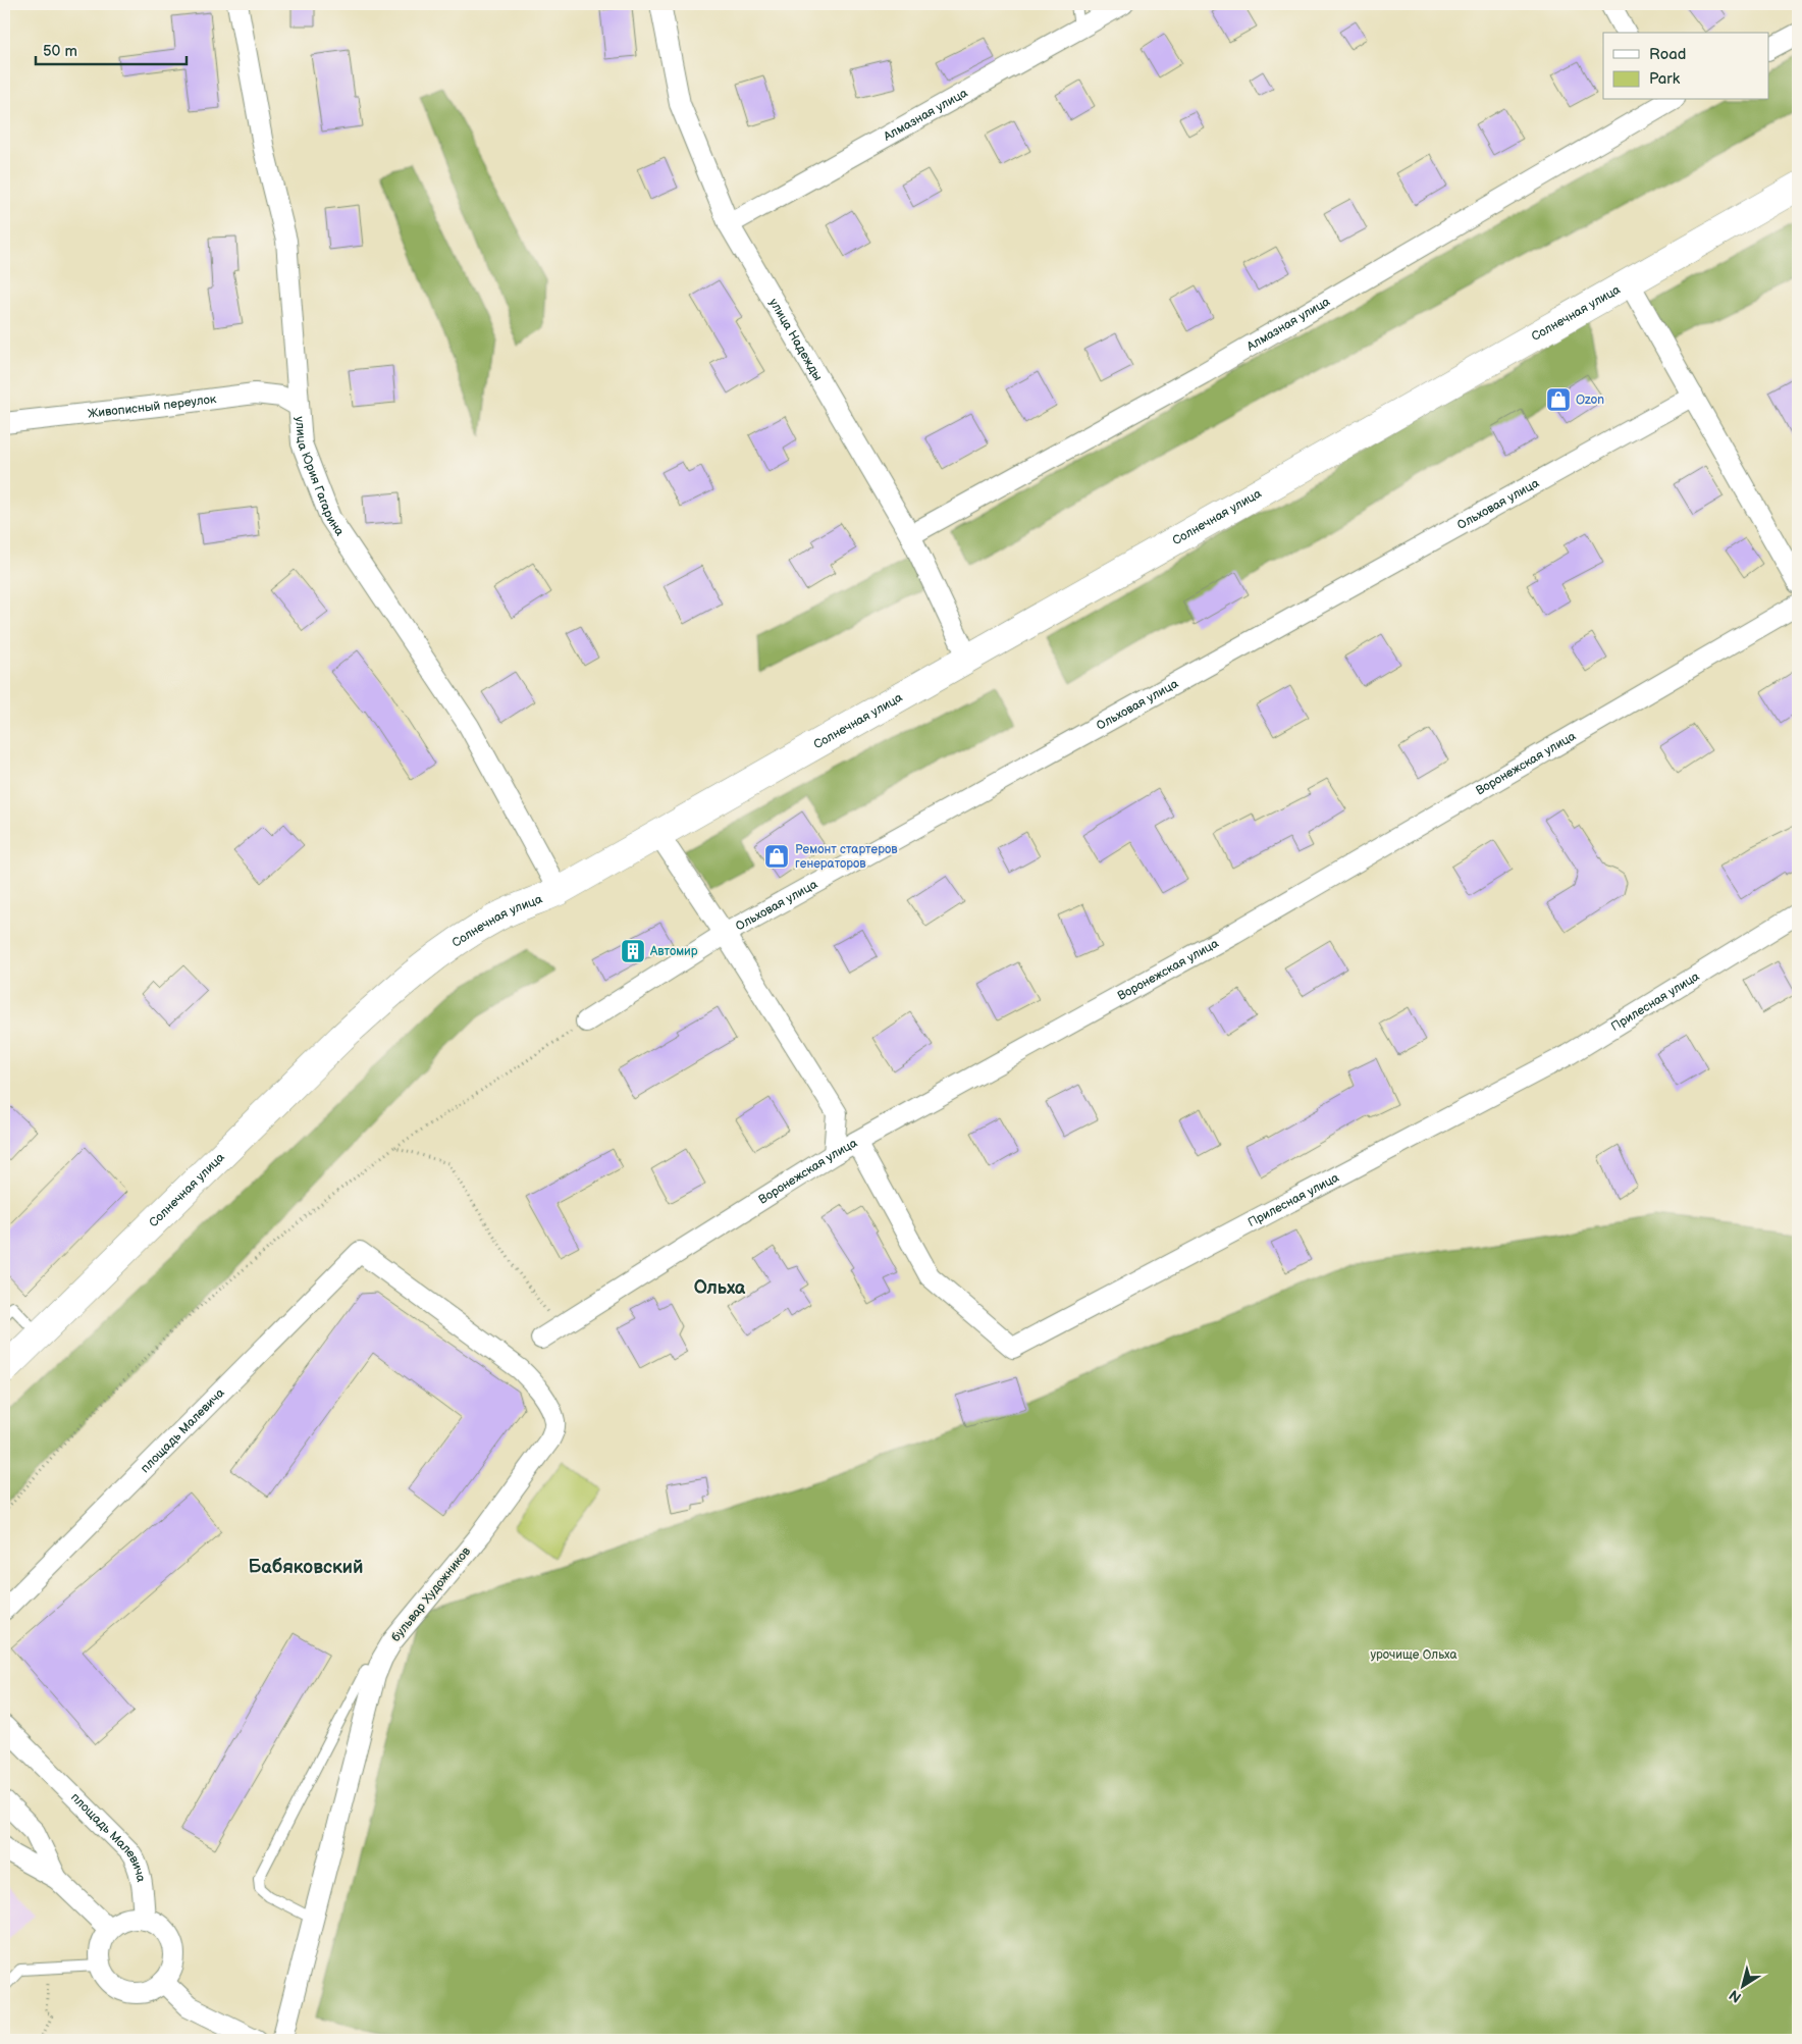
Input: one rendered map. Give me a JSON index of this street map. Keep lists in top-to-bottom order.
{
  "streets": {
    "street": [
      "Алмазная улица",
      "Солнечная улица",
      "улица Надежды",
      "Живописный переулок",
      "улица Юрия Гагарина",
      "Ольховая улица",
      "Воронежская улица",
      "Прилесная улица",
      "площадь Малевича",
      "бульвар Художников"
    ]
  },
  "crossings": [
    ["Алмазная улица", "улица Надежды"],
    ["Солнечная улица", "улица Надежды"],
    ["Солнечная улица", "улица Юрия Гагарина"],
    ["Живописный переулок", "улица Юрия Гагарина"],
    ["Воронежская улица", "Прилесная улица"],
    ["площадь Малевича", "бульвар Художников"]
  ],
  "districts": ["Ольха", "Бабяковский"],
  "parks": ["урочище Ольха"],
  "places": {
    "shop": ["Ozon", "Ремонт стартеров генераторов"],
    "building": ["Автомир"]
  },
  "legend": ["Road", "Park"],
  "scale_bar": "50 m",
  "north": "bottom left"
}
